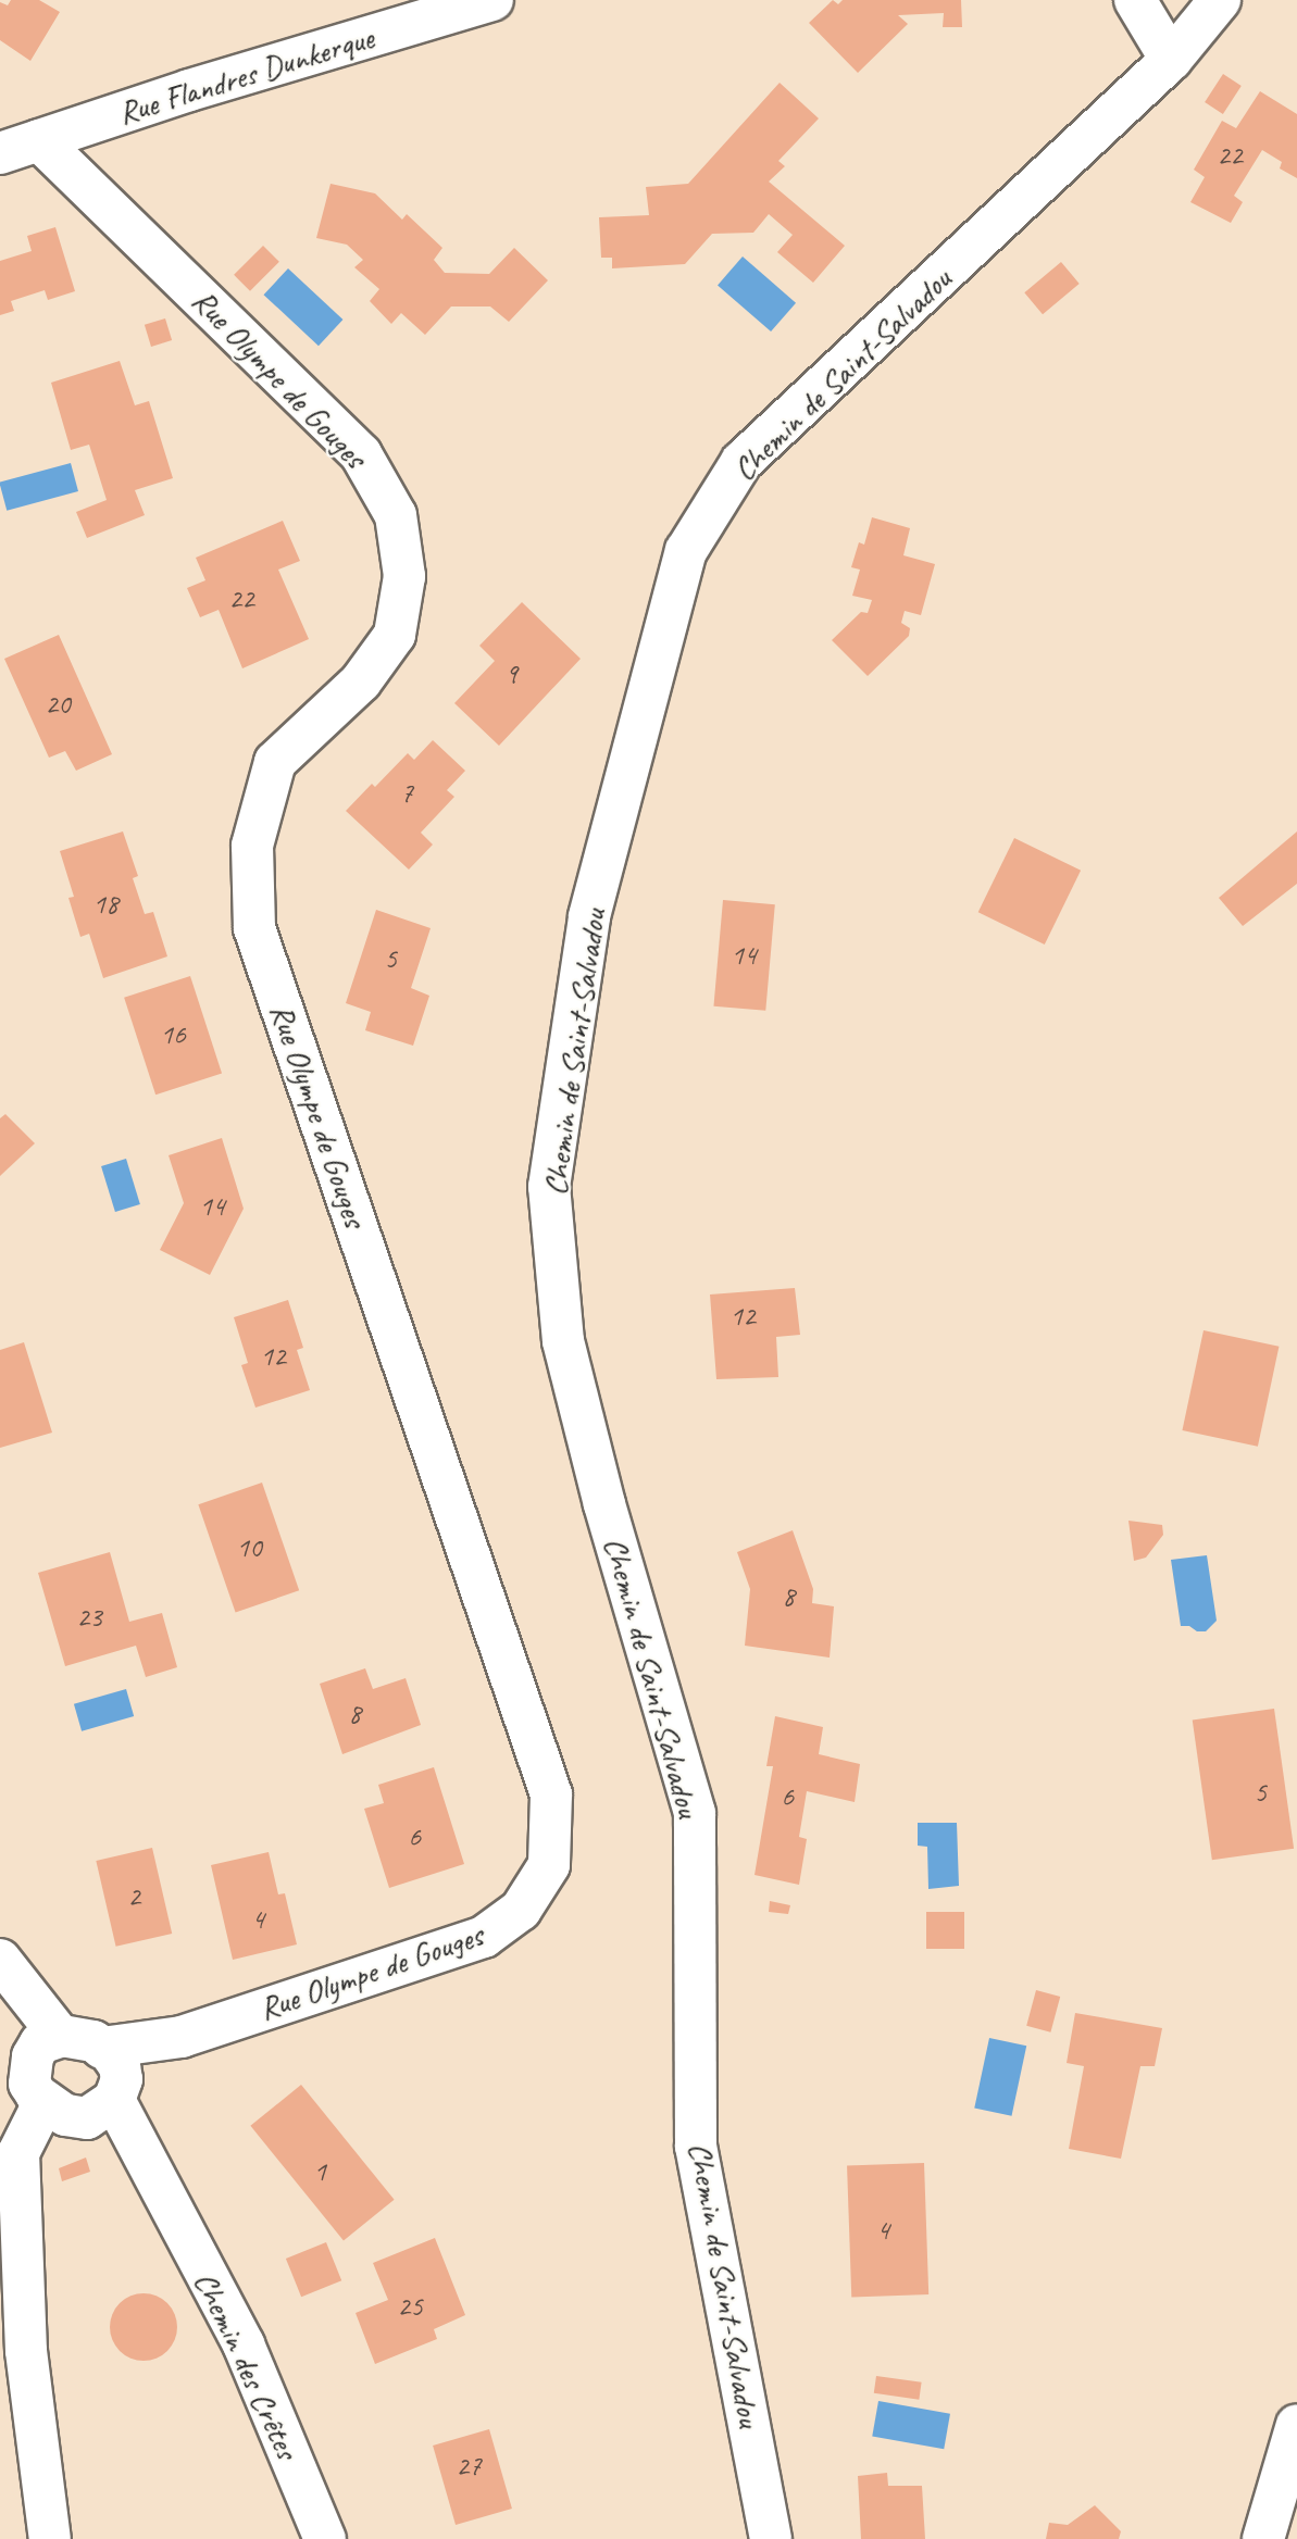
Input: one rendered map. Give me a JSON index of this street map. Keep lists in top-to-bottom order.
{
  "streets": {
    "street": [
      "Rue Flandres Dunkerque",
      "Chemin de Saint-Salvadou",
      "Rue Olympe de Gouges",
      "Chemin des Crêtes"
    ]
  },
  "crossings": [
    ["Rue Flandres Dunkerque", "Rue Olympe de Gouges"],
    ["Rue Olympe de Gouges", "Chemin des Crêtes"]
  ],
  "house_numbers": [
    "22",
    "22",
    "9",
    "20",
    "7",
    "18",
    "14",
    "5",
    "16",
    "14",
    "12",
    "12",
    "10",
    "8",
    "23",
    "8",
    "5",
    "6",
    "6",
    "2",
    "4",
    "1",
    "4",
    "25",
    "27"
  ]
}
